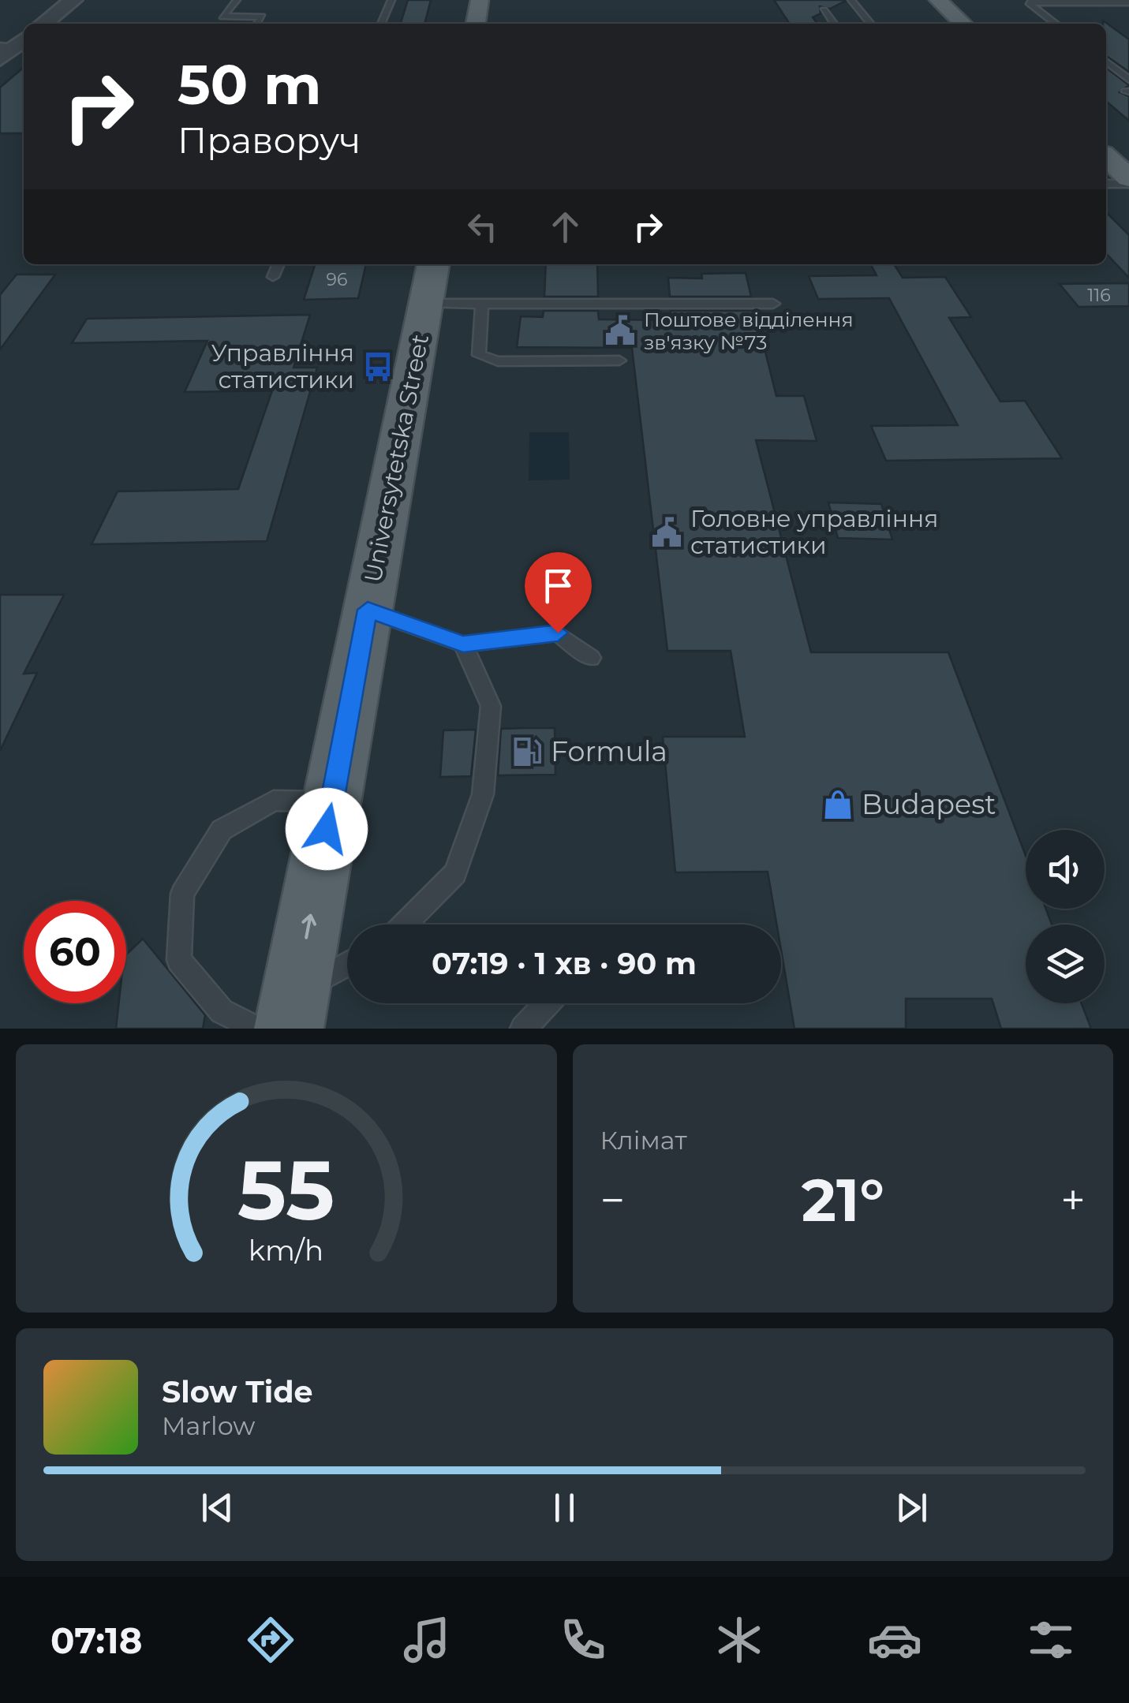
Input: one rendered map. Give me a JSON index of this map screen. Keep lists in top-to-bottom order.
{
  "streets": {
    "main road": ["Universytetska Street"]
  },
  "places": {
    "public building": ["Поштове відділення зв'язку №73", "Головне управління статистики"],
    "bus stop": ["Управління статистики"],
    "fuel station": ["Formula"],
    "shop": ["Budapest"]
  },
  "house_numbers": ["96", "116"],
  "page": {
    "turn": ["50 m", "Праворуч"],
    "limit": "60",
    "trip": "07:19 · 1 хв · 90 m",
    "tile": "Клімат",
    "heat": ["−", "21°", "+"],
    "song": ["Slow Tide", "Marlow"],
    "tabs": "07:18",
    "gauge": ["55", "km/h"]
  }
}
